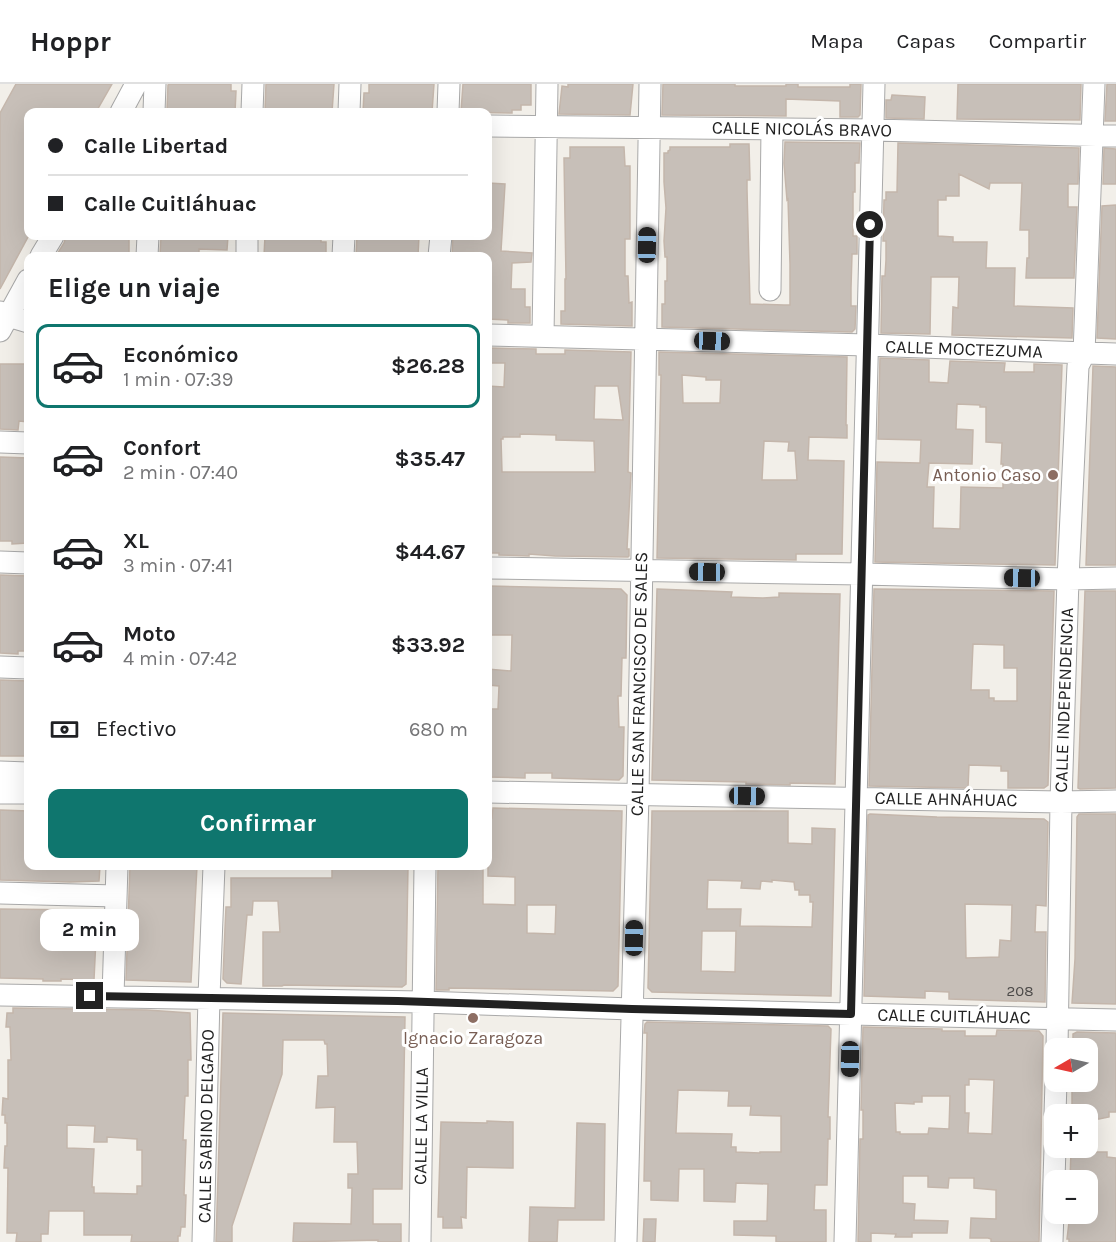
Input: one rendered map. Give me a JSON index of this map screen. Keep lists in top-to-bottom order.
{
  "streets": {
    "street": [
      "CALLE NICOLÁS BRAVO",
      "CALLE MOCTEZUMA",
      "CALLE SAN FRANCISCO DE SALES",
      "CALLE INDEPENDENCIA",
      "CALLE AHNÁHUAC",
      "CALLE CUITLÁHUAC",
      "CALLE SABINO DELGADO",
      "CALLE LA VILLA"
    ]
  },
  "crossings": [
    ["CALLE NICOLÁS BRAVO", "CALLE SAN FRANCISCO DE SALES"],
    ["CALLE NICOLÁS BRAVO", "CALLE INDEPENDENCIA"],
    ["CALLE MOCTEZUMA", "CALLE SAN FRANCISCO DE SALES"],
    ["CALLE MOCTEZUMA", "CALLE INDEPENDENCIA"],
    ["CALLE SAN FRANCISCO DE SALES", "CALLE AHNÁHUAC"],
    ["CALLE SAN FRANCISCO DE SALES", "CALLE CUITLÁHUAC"],
    ["CALLE INDEPENDENCIA", "CALLE AHNÁHUAC"],
    ["CALLE INDEPENDENCIA", "CALLE CUITLÁHUAC"],
    ["CALLE CUITLÁHUAC", "CALLE SABINO DELGADO"],
    ["CALLE CUITLÁHUAC", "CALLE LA VILLA"]
  ],
  "places": ["Antonio Caso", "Ignacio Zaragoza"],
  "house_numbers": ["208"],
  "north": "left",
  "page": {
    "header": "Hoppr",
    "nav": ["Mapa", "Capas", "Compartir"],
    "banner": ["Calle Libertad", "Calle Cuitláhuac"],
    "heading": "Elige un viaje",
    "list": [
      {
        "name": "Económico",
        "note": "1 min · 07:39",
        "value": "$26.28"
      },
      {
        "name": "Confort",
        "note": "2 min · 07:40",
        "value": "$35.47"
      },
      {
        "name": "XL",
        "note": "3 min · 07:41",
        "value": "$44.67"
      },
      {
        "name": "Moto",
        "note": "4 min · 07:42",
        "value": "$33.92"
      }
    ],
    "pay": ["Efectivo", "680 m"],
    "buttons": "Confirmar",
    "bubble": "2 min",
    "map_buttons": ["+", "−"]
  }
}
